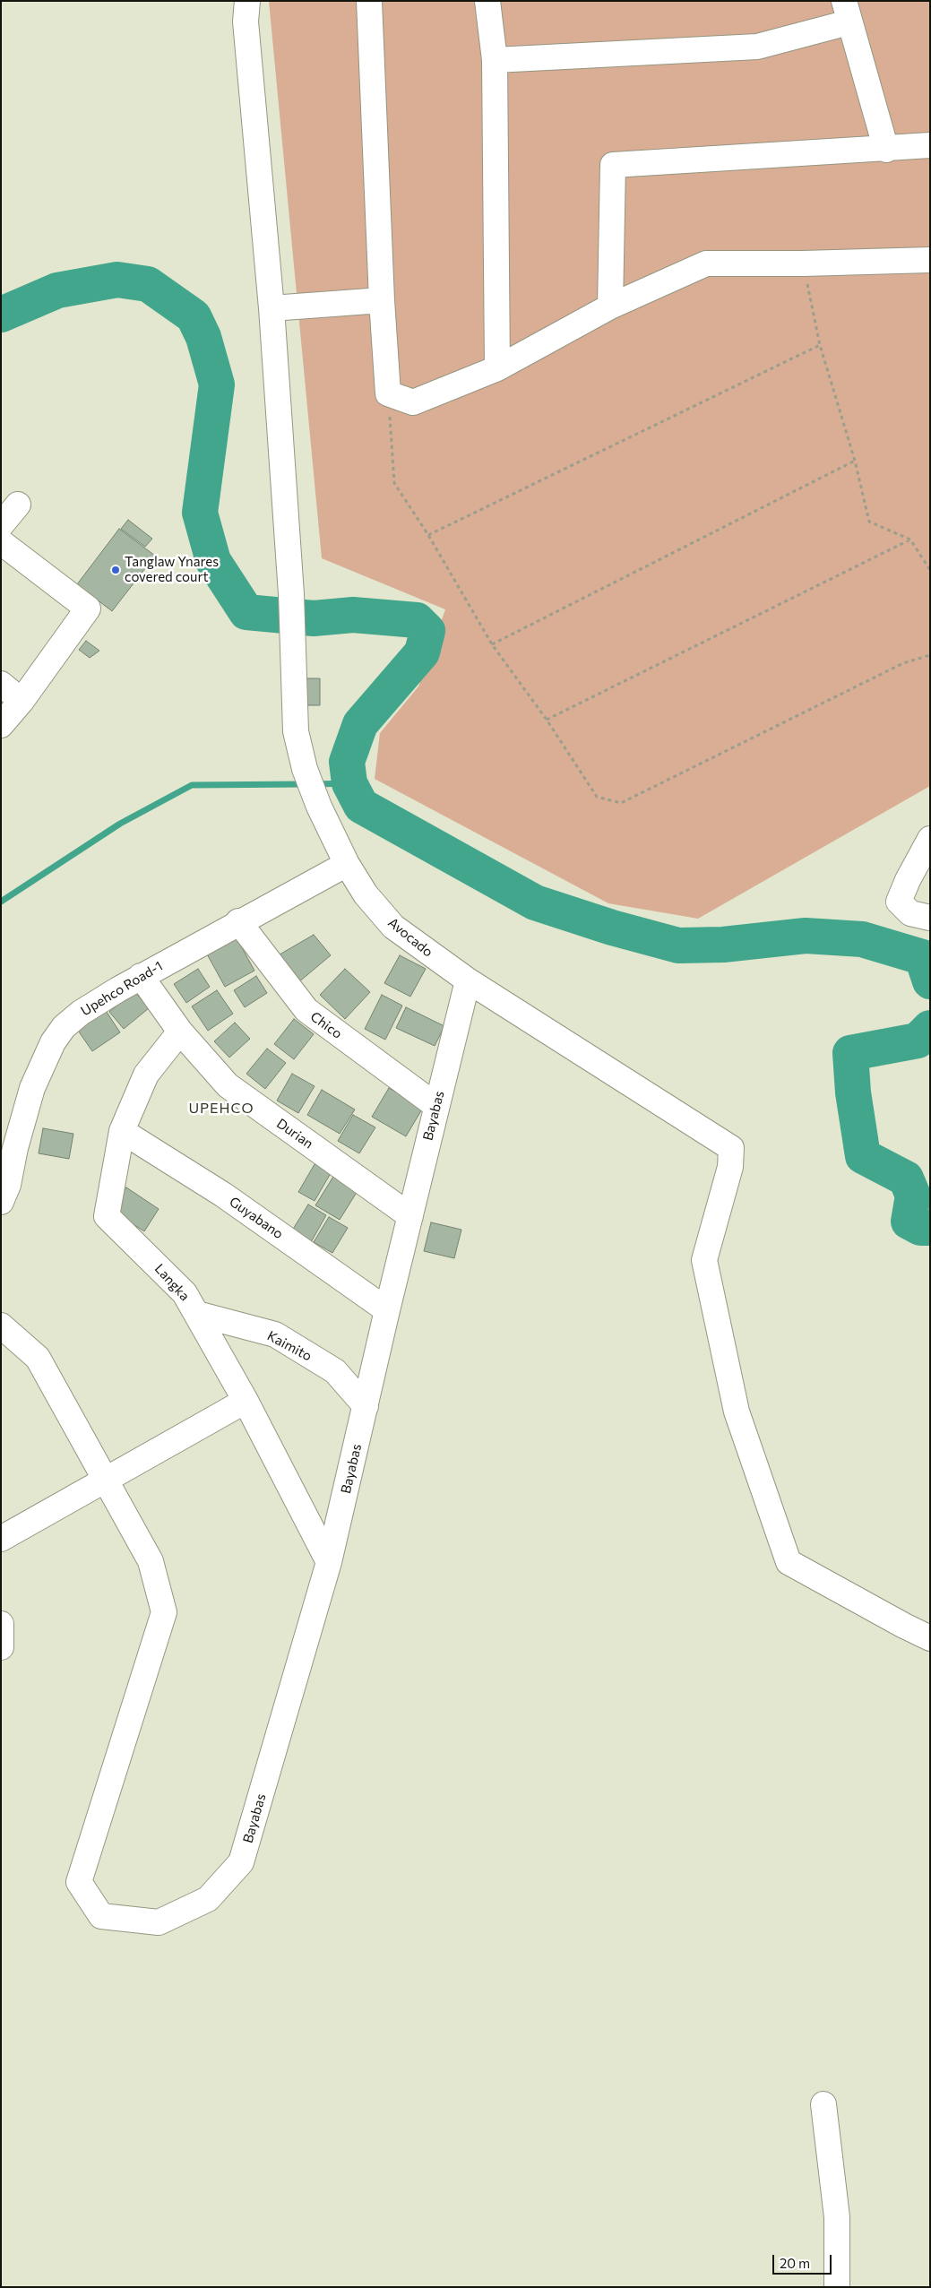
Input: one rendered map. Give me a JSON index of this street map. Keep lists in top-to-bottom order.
{
  "streets": {
    "street": [
      "Avocado",
      "Upehco Road-1",
      "Chico",
      "Bayabas",
      "Durian",
      "Guyabano",
      "Langka",
      "Kaimito"
    ]
  },
  "crossings": [
    ["Avocado", "Upehco Road-1"],
    ["Avocado", "Bayabas"],
    ["Upehco Road-1", "Chico"],
    ["Upehco Road-1", "Durian"],
    ["Chico", "Bayabas"],
    ["Bayabas", "Durian"],
    ["Bayabas", "Guyabano"],
    ["Bayabas", "Langka"],
    ["Bayabas", "Kaimito"],
    ["Durian", "Langka"],
    ["Guyabano", "Langka"],
    ["Langka", "Kaimito"]
  ],
  "districts": ["UPEHCO"],
  "places": ["Tanglaw Ynares covered court"],
  "scale_bar": "20 m"
}
